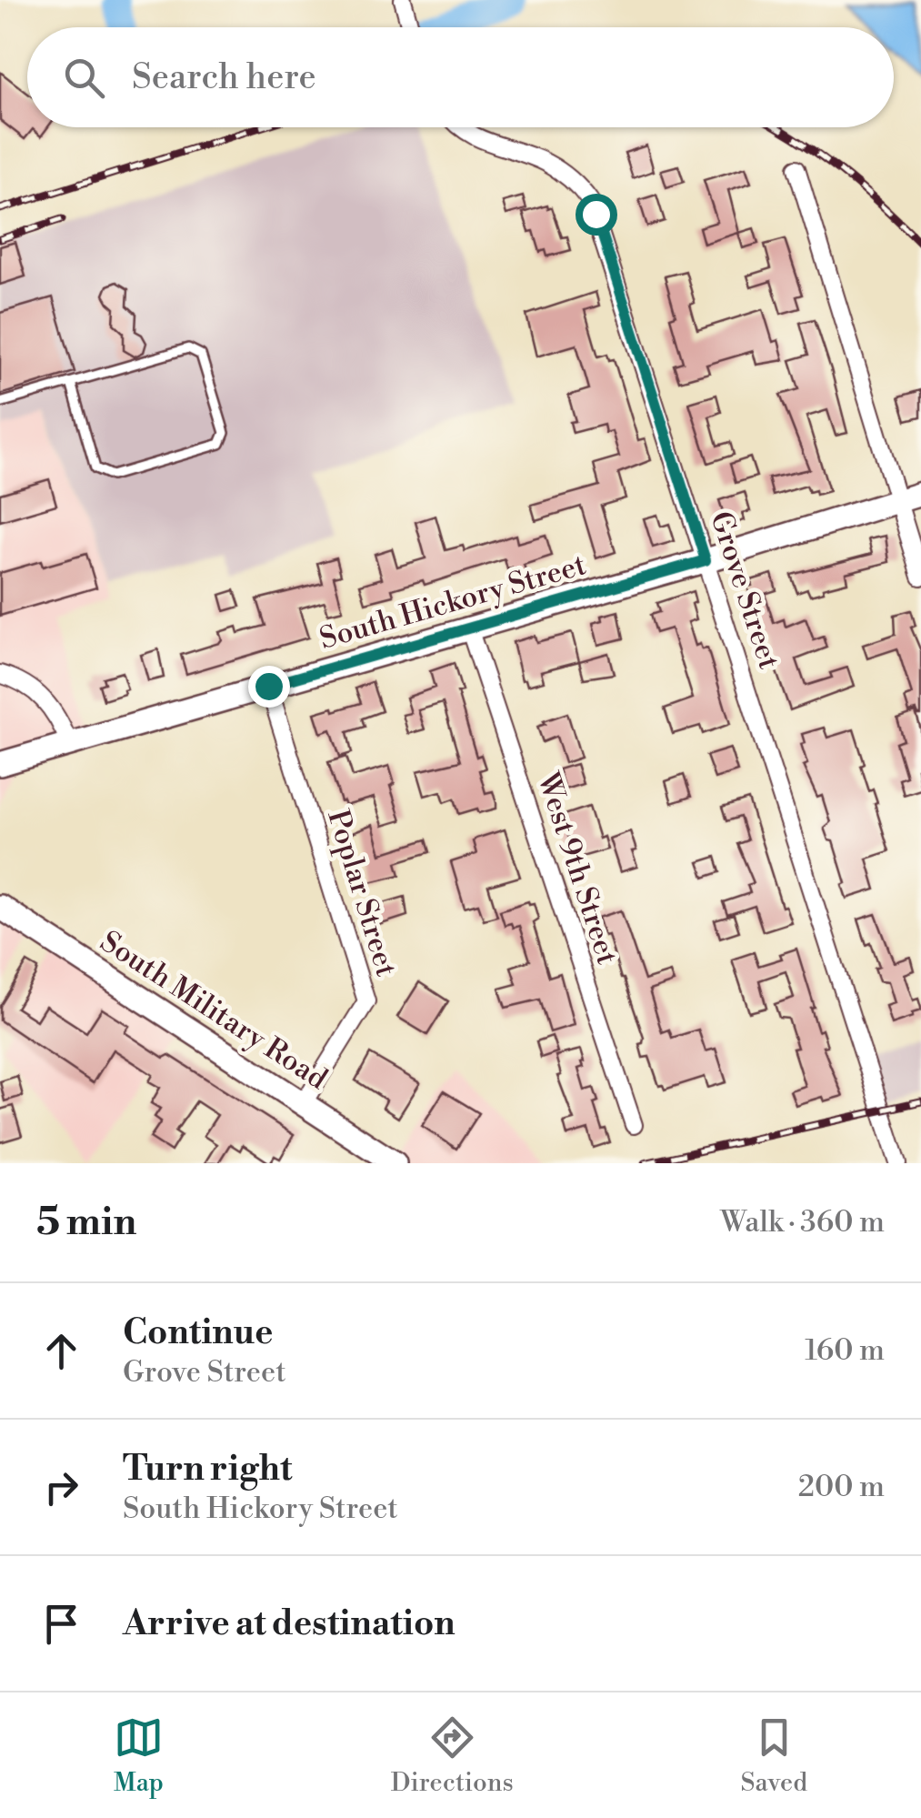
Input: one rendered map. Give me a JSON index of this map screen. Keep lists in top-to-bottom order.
{
  "streets": {
    "street": [
      "Grove Street",
      "South Hickory Street",
      "West 9th Street",
      "Poplar Street",
      "South Military Road"
    ]
  },
  "crossings": [
    ["Grove Street", "South Hickory Street"],
    ["South Hickory Street", "West 9th Street"],
    ["South Hickory Street", "Poplar Street"],
    ["Poplar Street", "South Military Road"]
  ],
  "page": {
    "search": "Search here",
    "heading": ["5 min", "Walk · 360 m"],
    "list": [
      ["Continue", "Grove Street", "160 m"],
      ["Turn right", "South Hickory Street", "200 m"],
      "Arrive at destination"
    ],
    "nav": ["Map", "Directions", "Saved"]
  }
}
